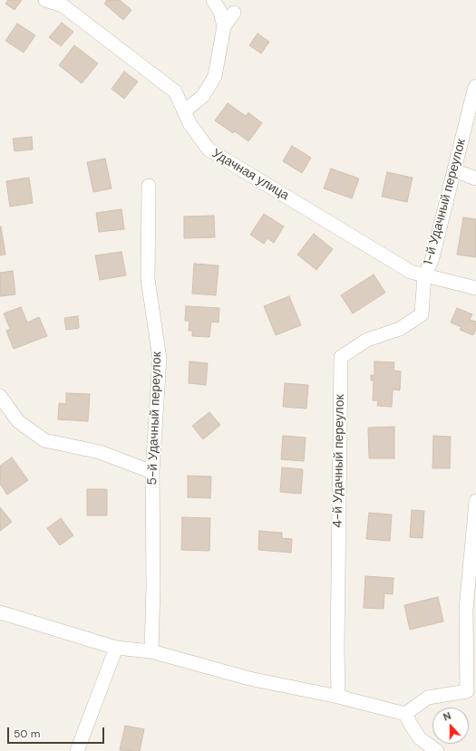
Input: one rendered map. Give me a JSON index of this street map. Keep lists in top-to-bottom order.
{
  "streets": {
    "street": [
      "Удачная улица",
      "1-й Удачный переулок",
      "5-й Удачный переулок",
      "4-й Удачный переулок"
    ]
  },
  "crossings": [
    ["Удачная улица", "1-й Удачный переулок"],
    ["Удачная улица", "4-й Удачный переулок"],
    ["1-й Удачный переулок", "4-й Удачный переулок"]
  ],
  "scale_bar": "50 m",
  "north": "top"
}
